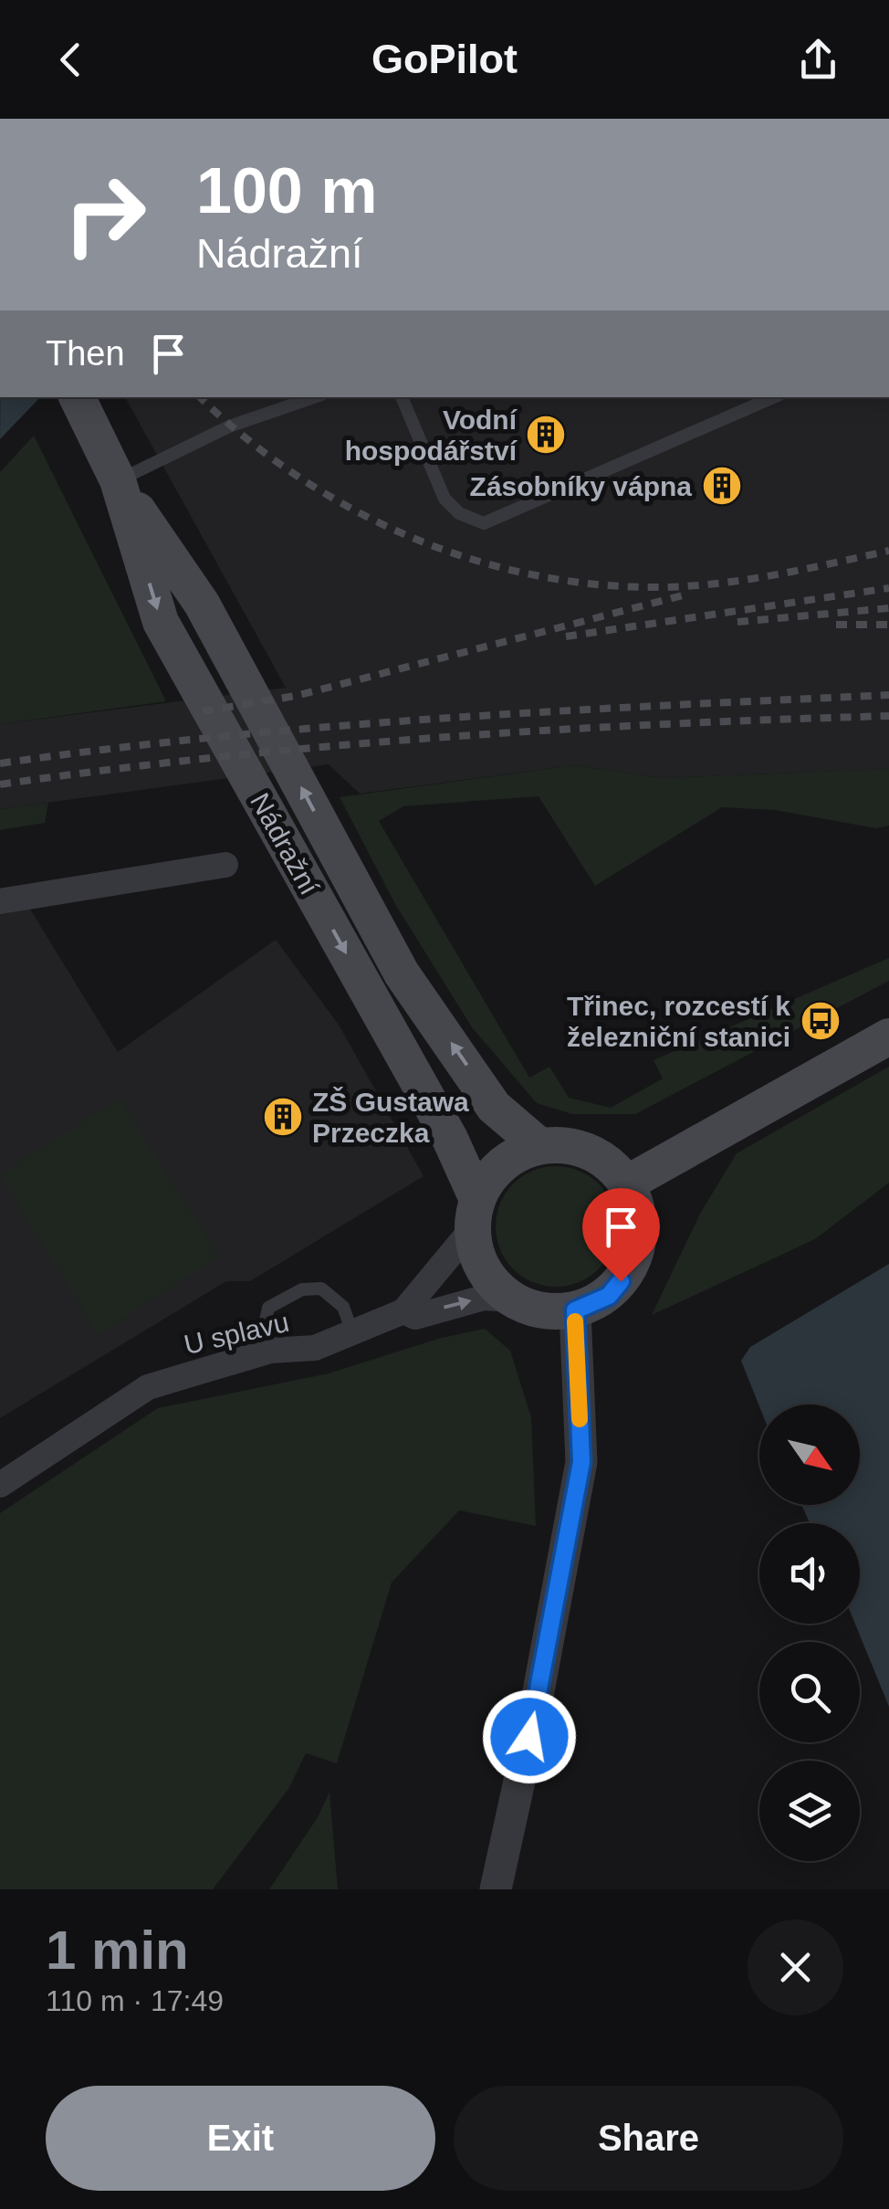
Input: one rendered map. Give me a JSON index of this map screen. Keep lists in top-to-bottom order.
{
  "streets": {
    "main road": ["Nádražní"],
    "street": ["U splavu"]
  },
  "places": {
    "building": ["Vodní hospodářství", "Zásobníky vápna", "ZŠ Gustawa Przeczka"],
    "bus stop": ["Třinec, rozcestí k železniční stanici"]
  },
  "north": "bottom right",
  "page": {
    "header": "GoPilot",
    "turn": ["100 m", "Nádražní"],
    "then": "Then",
    "heading": ["1 min", "110 m · 17:49"],
    "buttons": ["Exit", "Share"]
  }
}
